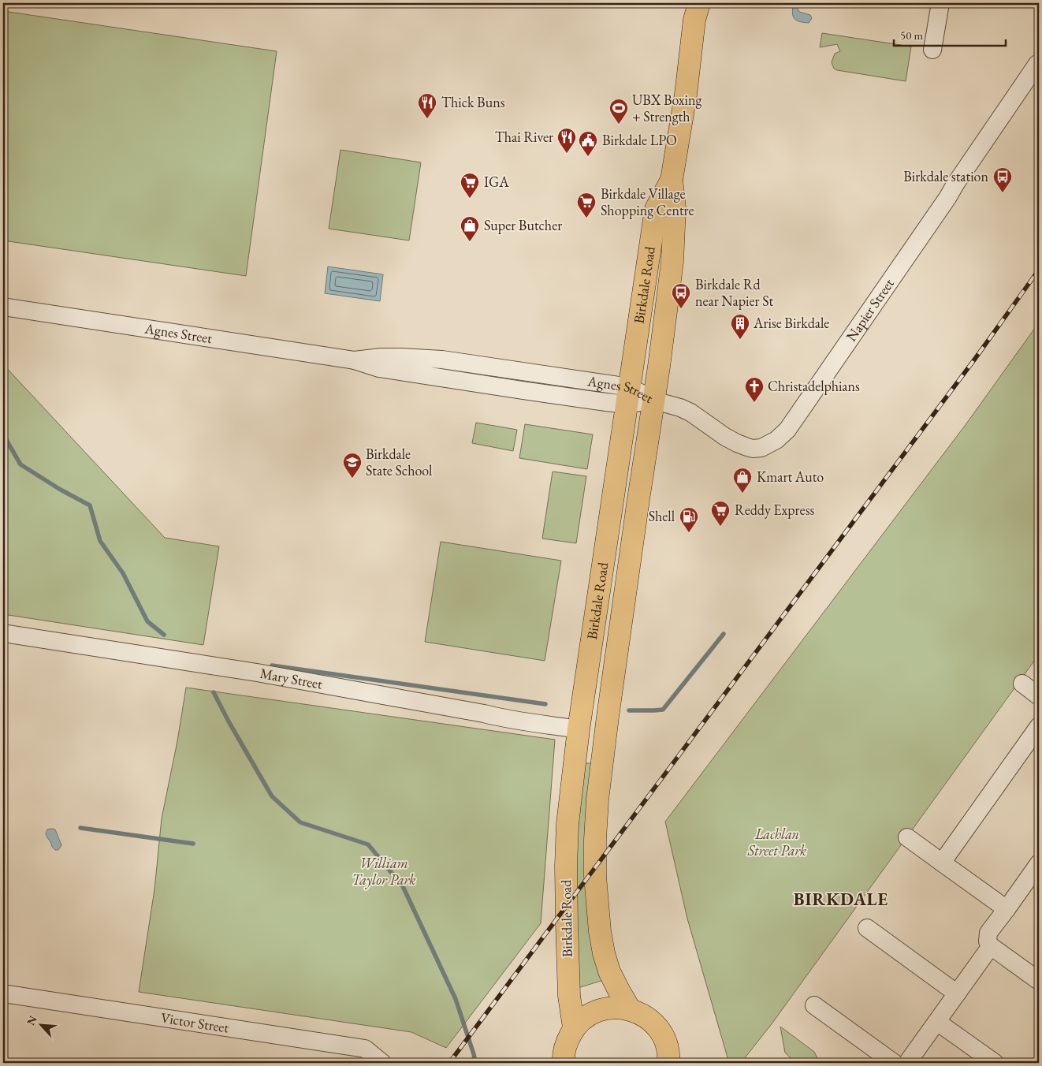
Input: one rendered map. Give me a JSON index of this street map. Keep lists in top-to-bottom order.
{
  "streets": {
    "main road": ["Birkdale Road"],
    "street": [
      "Napier Street",
      "Agnes Street",
      "Mary Street",
      "Victor Street"
    ]
  },
  "crossings": [
    ["Birkdale Road", "Napier Street"],
    ["Birkdale Road", "Agnes Street"],
    ["Birkdale Road", "Mary Street"],
    ["Napier Street", "Agnes Street"]
  ],
  "districts": ["BIRKDALE"],
  "parks": ["Lachlan Street Park", "William Taylor Park"],
  "places": {
    "restaurant": ["Thick Buns", "Thai River"],
    "sports": ["UBX Boxing + Strength"],
    "public building": ["Birkdale LPO"],
    "bus stop": ["Birkdale station", "Birkdale Rd near Napier St"],
    "supermarket": ["IGA", "Birkdale Village Shopping Centre", "Reddy Express"],
    "shop": ["Super Butcher", "Kmart Auto"],
    "building": ["Arise Birkdale"],
    "church": ["Christadelphians"],
    "school or university": ["Birkdale State School"],
    "fuel station": ["Shell"]
  },
  "scale_bar": "50 m",
  "north": "top left"
}
